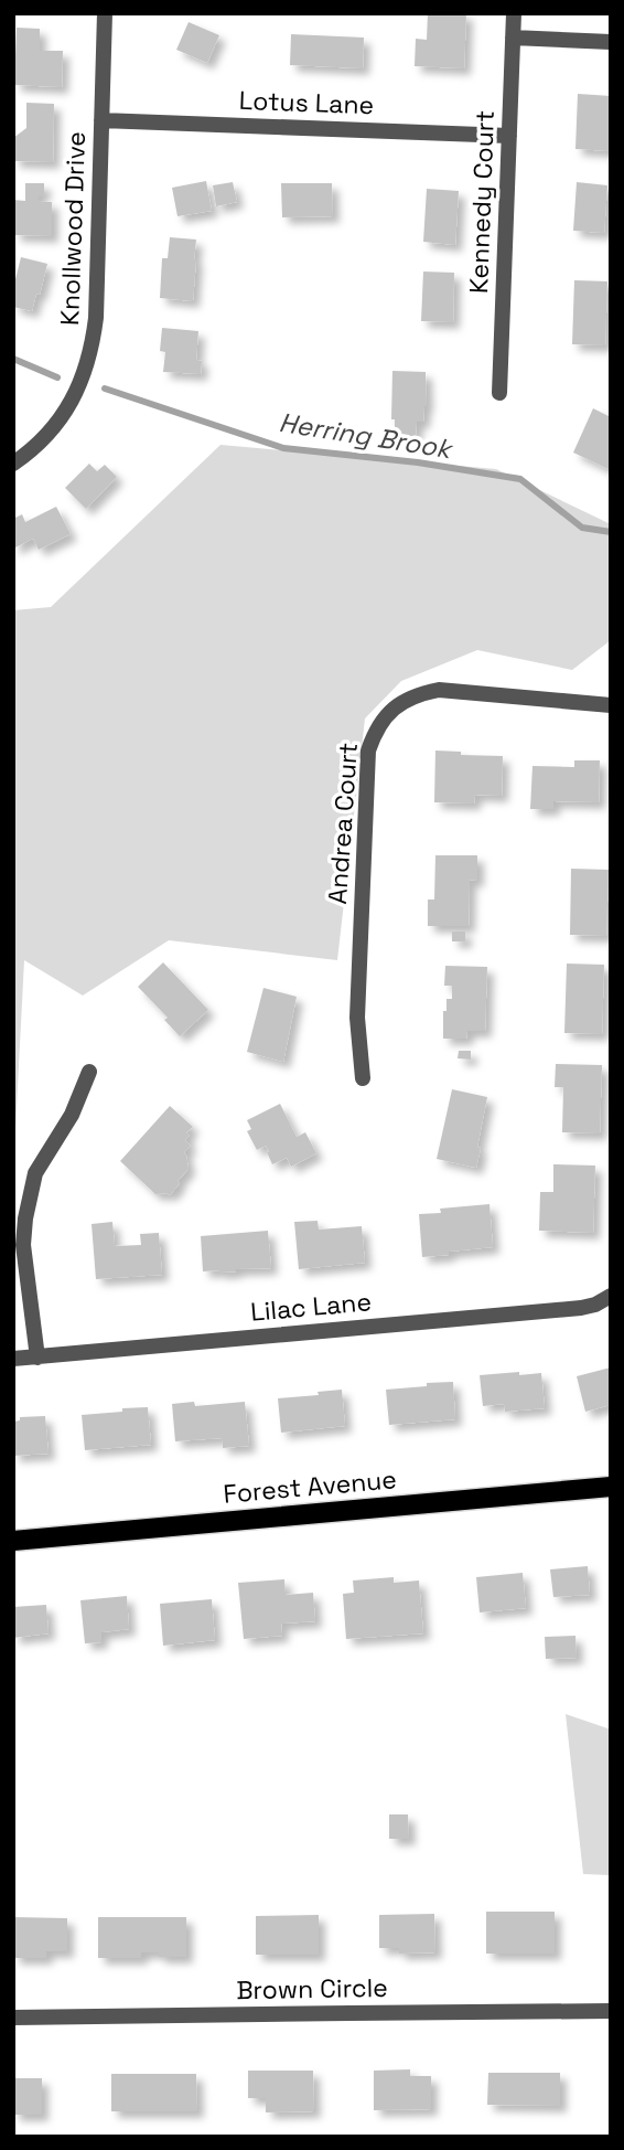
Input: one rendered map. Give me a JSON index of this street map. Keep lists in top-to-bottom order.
{
  "streets": {
    "main road": ["Forest Avenue"],
    "street": [
      "Lotus Lane",
      "Kennedy Court",
      "Knollwood Drive",
      "Andrea Court",
      "Lilac Lane",
      "Brown Circle"
    ]
  },
  "crossings": [
    ["Lotus Lane", "Kennedy Court"],
    ["Lotus Lane", "Knollwood Drive"]
  ],
  "water": ["Herring Brook"]
}
